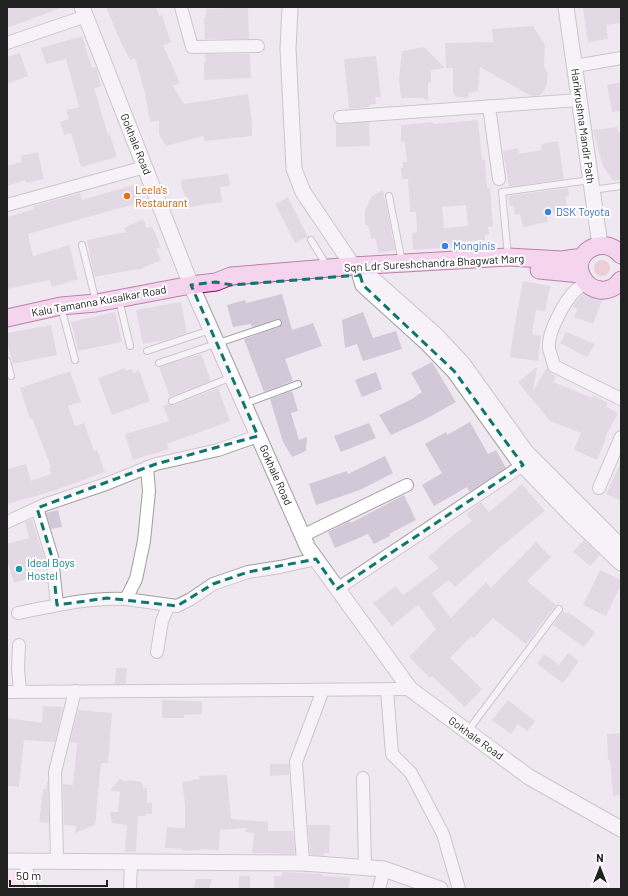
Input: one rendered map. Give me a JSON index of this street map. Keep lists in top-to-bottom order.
{
  "streets": {
    "main road": ["Sqn Ldr Sureshchandra Bhagwat Marg", "Kalu Tamanna Kusalkar Road"],
    "street": ["Harikrushna Mandir Path", "Gokhale Road"]
  },
  "crossings": [
    ["Gokhale Road", "Sqn Ldr Sureshchandra Bhagwat Marg"],
    ["Gokhale Road", "Kalu Tamanna Kusalkar Road"],
    ["Sqn Ldr Sureshchandra Bhagwat Marg", "Kalu Tamanna Kusalkar Road"]
  ],
  "places": [
    "Leela's Restaurant",
    "DSK Toyota",
    "Monginis",
    "Ideal Boys Hostel"
  ],
  "scale_bar": "50 m",
  "north": "top"
}
